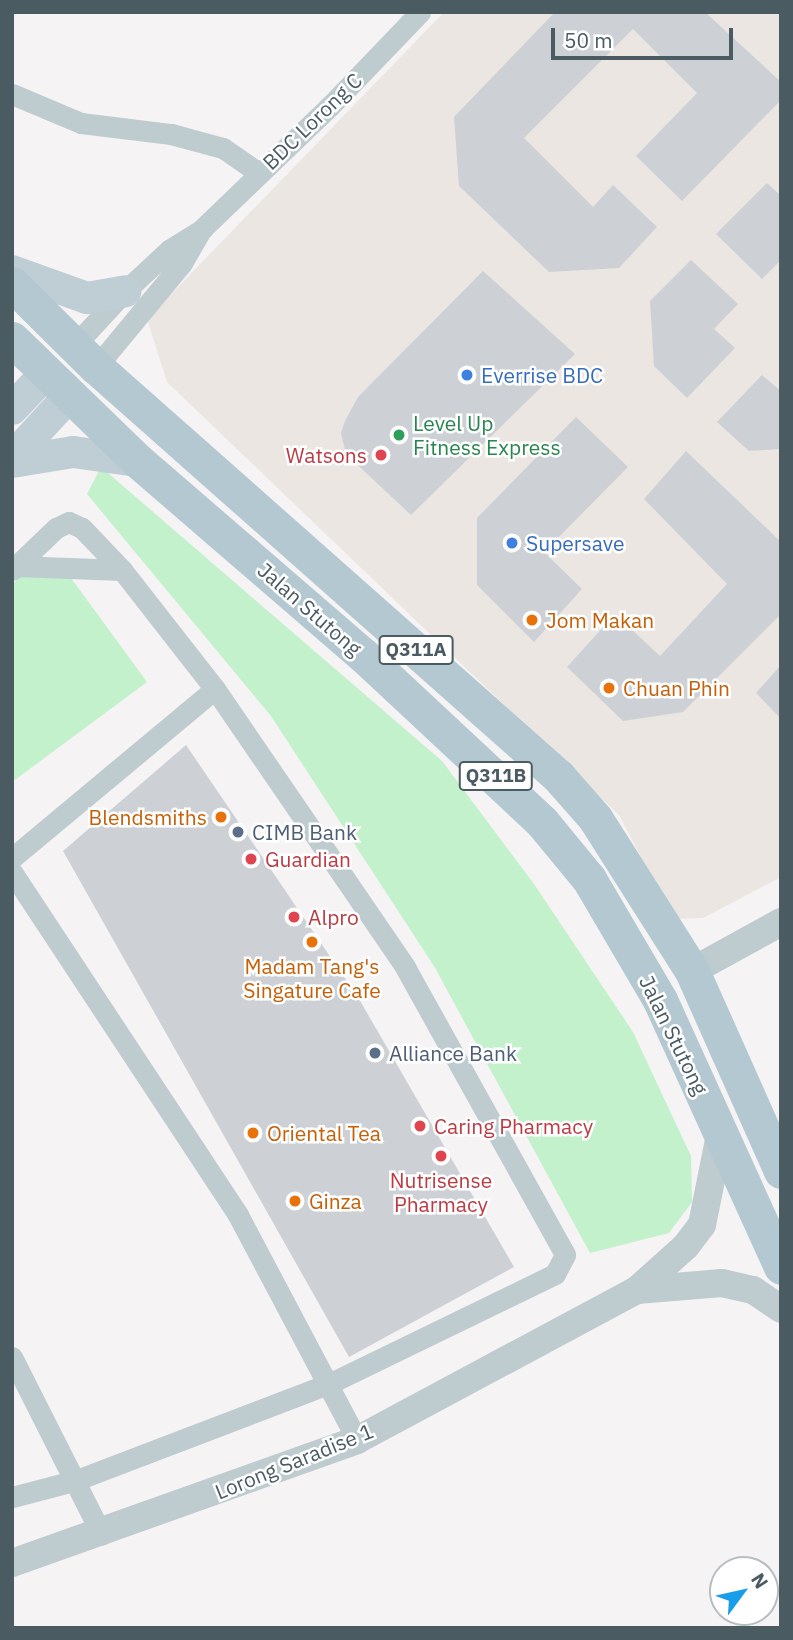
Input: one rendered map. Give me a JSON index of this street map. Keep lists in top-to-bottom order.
{
  "streets": {
    "main road": [
      "BDC Lorong C",
      "Jalan Stutong",
      "Q311A",
      "Q311B"
    ],
    "street": ["Lorong Saradise 1"]
  },
  "crossings": [
    ["BDC Lorong C", "Jalan Stutong"]
  ],
  "places": [
    "Everrise BDC",
    "Level Up Fitness Express",
    "Watsons",
    "Supersave",
    "Jom Makan",
    "Chuan Phin",
    "Blendsmiths",
    "CIMB Bank",
    "Guardian",
    "Alpro",
    "Madam Tang's Singature Cafe",
    "Alliance Bank",
    "Caring Pharmacy",
    "Oriental Tea",
    "Nutrisense Pharmacy",
    "Ginza"
  ],
  "scale_bar": "50 m",
  "north": "top right"
}
